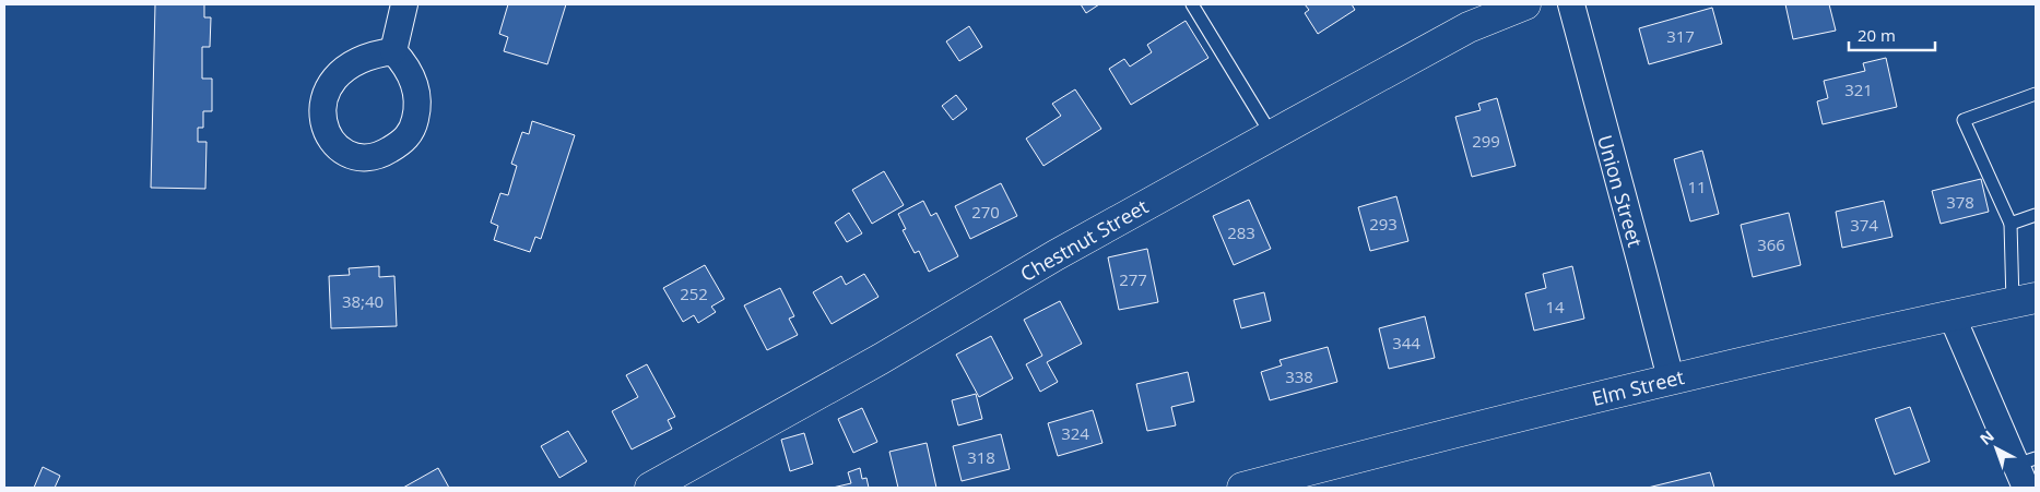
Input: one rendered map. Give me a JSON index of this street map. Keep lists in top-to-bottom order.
{
  "streets": {
    "street": ["Union Street", "Chestnut Street", "Elm Street"]
  },
  "crossings": [
    ["Union Street", "Elm Street"]
  ],
  "house_numbers": [
    "317",
    "321",
    "299",
    "11",
    "378",
    "270",
    "293",
    "374",
    "283",
    "366",
    "277",
    "252",
    "38;40",
    "14",
    "344",
    "338",
    "324",
    "318"
  ],
  "scale_bar": "20 m",
  "north": "top left"
}
